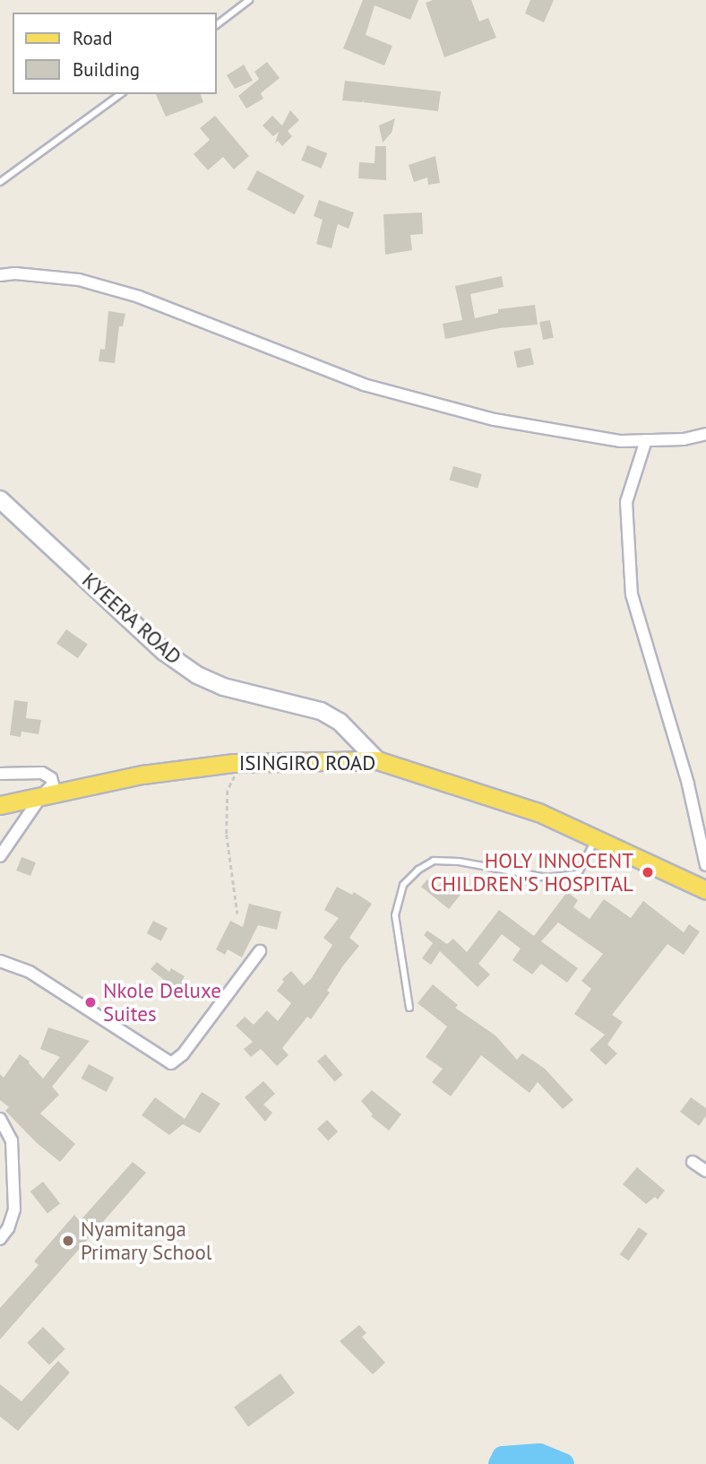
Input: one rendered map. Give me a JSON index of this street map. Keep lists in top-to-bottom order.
{
  "streets": {
    "main road": ["KYEERA ROAD", "ISINGIRO ROAD"]
  },
  "crossings": [
    ["KYEERA ROAD", "ISINGIRO ROAD"]
  ],
  "places": ["HOLY INNOCENT CHILDREN'S HOSPITAL", "Nkole Deluxe Suites", "Nyamitanga Primary School"],
  "legend": ["Road", "Building"]
}
